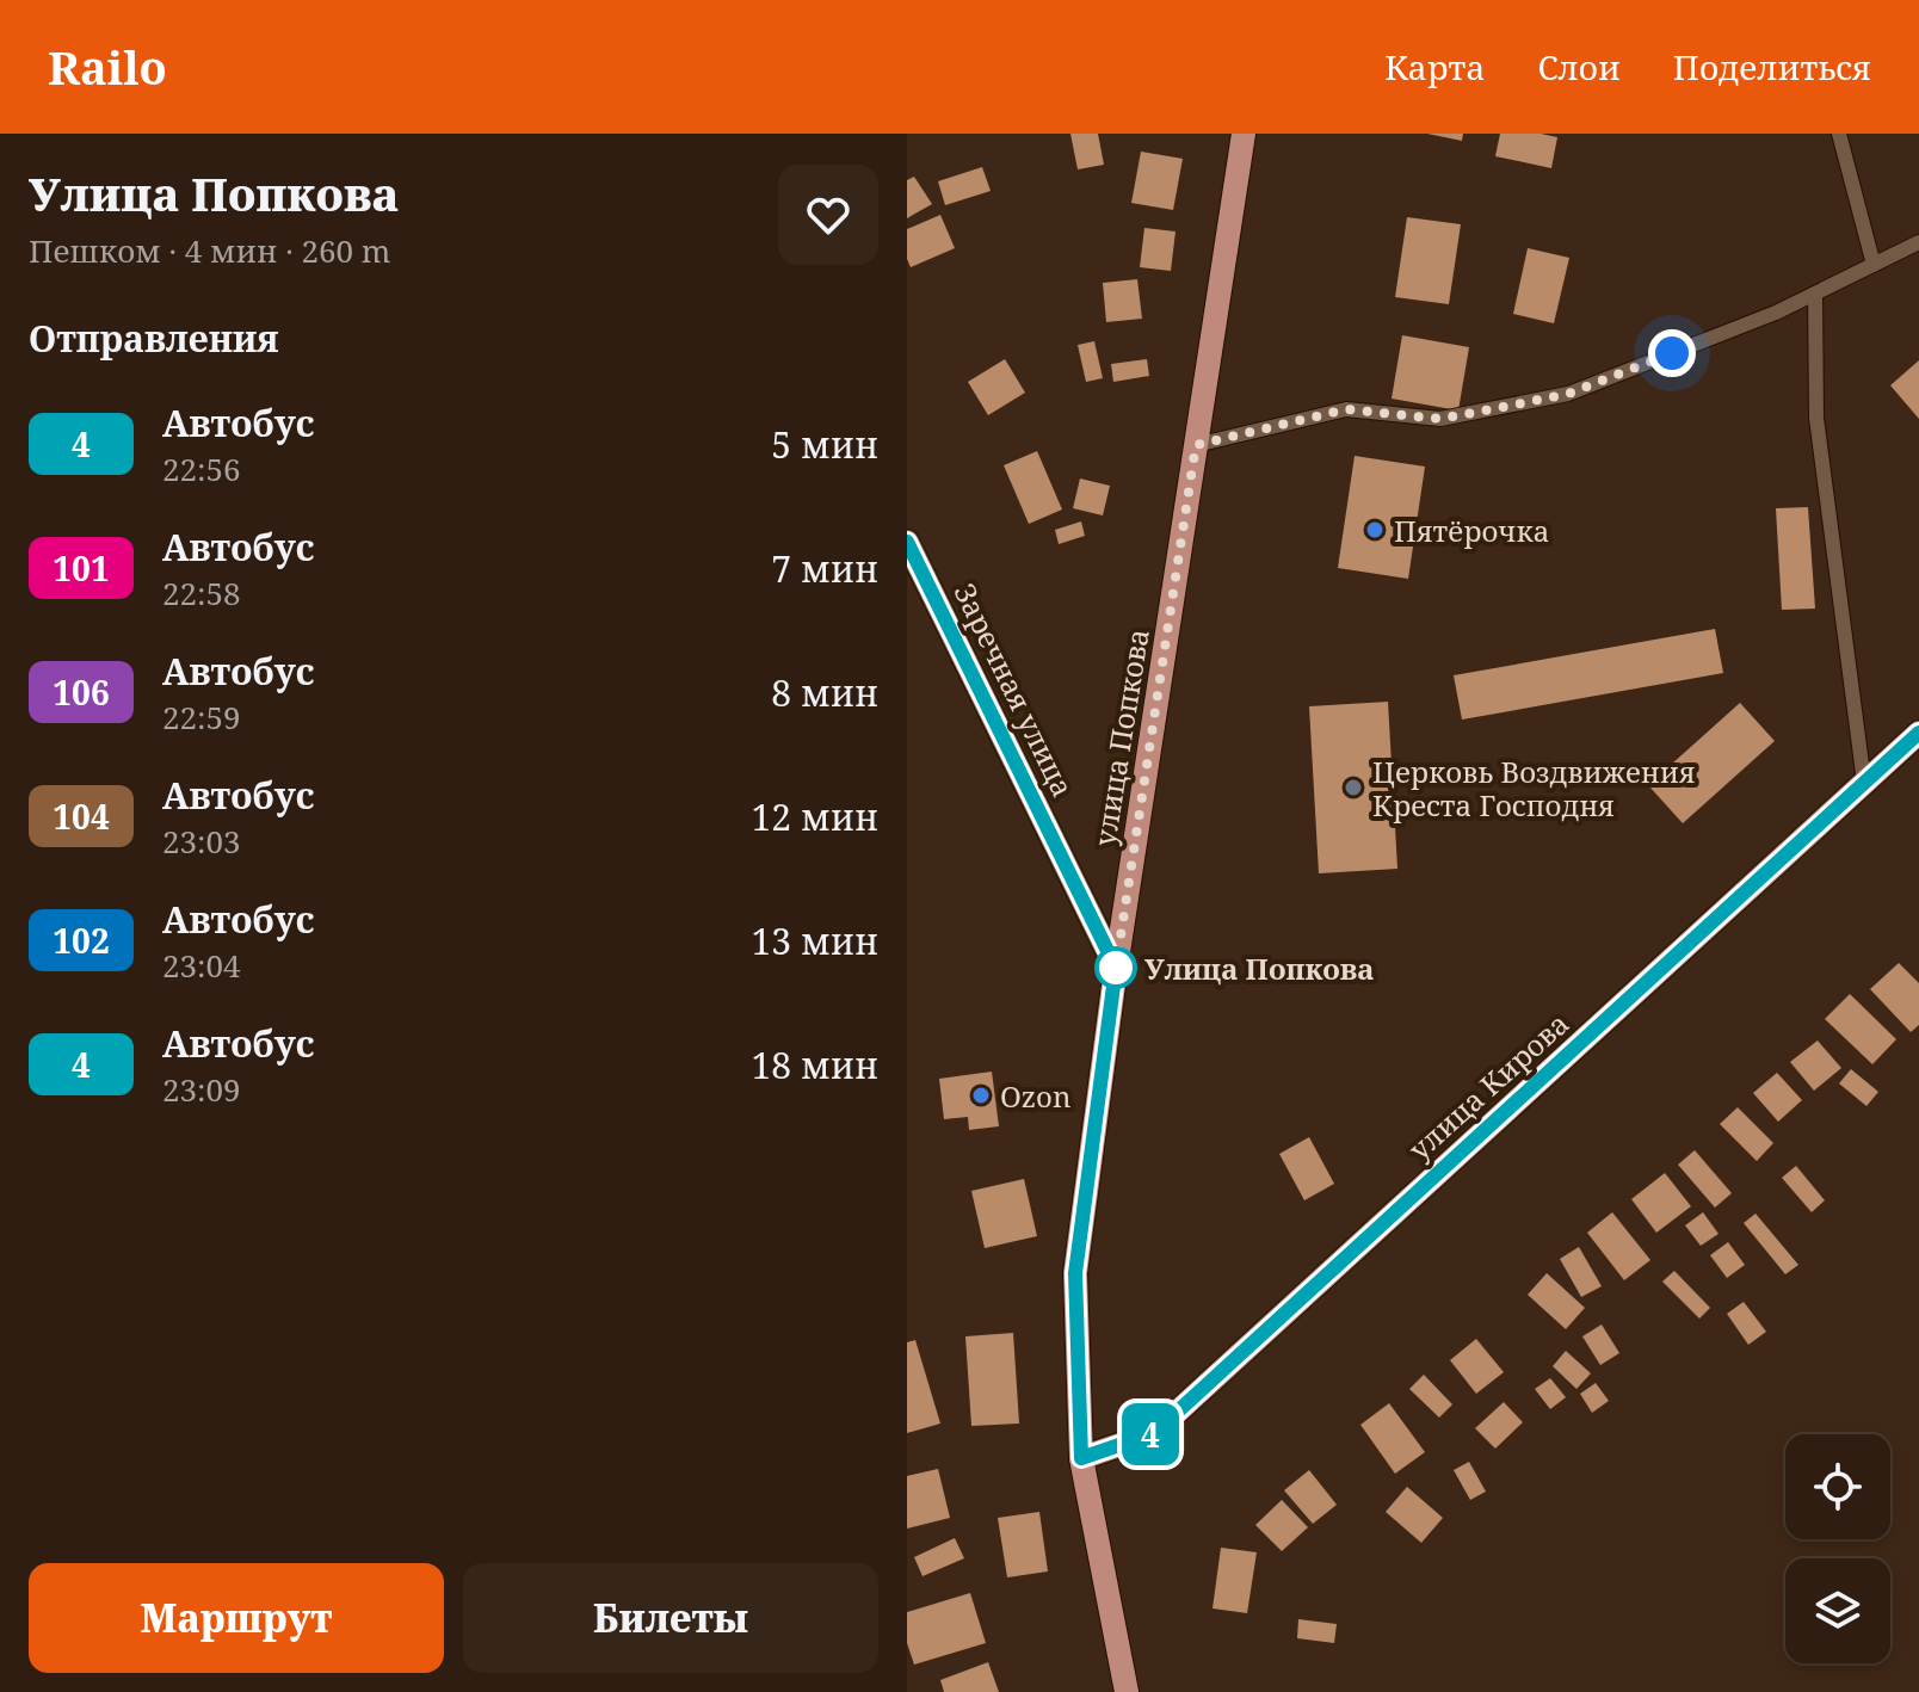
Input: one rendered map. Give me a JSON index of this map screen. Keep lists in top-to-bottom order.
{
  "streets": {
    "main road": ["улица Попкова"],
    "street": ["Заречная улица", "улица Кирова"]
  },
  "crossings": [
    ["Заречная улица", "улица Попкова"],
    ["улица Попкова", "улица Кирова"]
  ],
  "places": [
    "Пятёрочка",
    "Церковь Воздвижения Креста Господня",
    "Улица Попкова",
    "Ozon"
  ],
  "lines": ["bus line 4"],
  "page": {
    "header": "Railo",
    "nav": ["Карта", "Слои", "Поделиться"],
    "heading": [
      ["Улица Попкова", "Пешком · 4 мин · 260 m"],
      "Отправления"
    ],
    "on_map": "4",
    "list": [
      {
        "mark": "4",
        "name": "Автобус",
        "note": "22:56",
        "value": "5 мин"
      },
      {
        "mark": "101",
        "name": "Автобус",
        "note": "22:58",
        "value": "7 мин"
      },
      {
        "mark": "106",
        "name": "Автобус",
        "note": "22:59",
        "value": "8 мин"
      },
      {
        "mark": "104",
        "name": "Автобус",
        "note": "23:03",
        "value": "12 мин"
      },
      {
        "mark": "102",
        "name": "Автобус",
        "note": "23:04",
        "value": "13 мин"
      },
      {
        "mark": "4",
        "name": "Автобус",
        "note": "23:09",
        "value": "18 мин"
      }
    ],
    "buttons": ["Маршрут", "Билеты"]
  }
}
